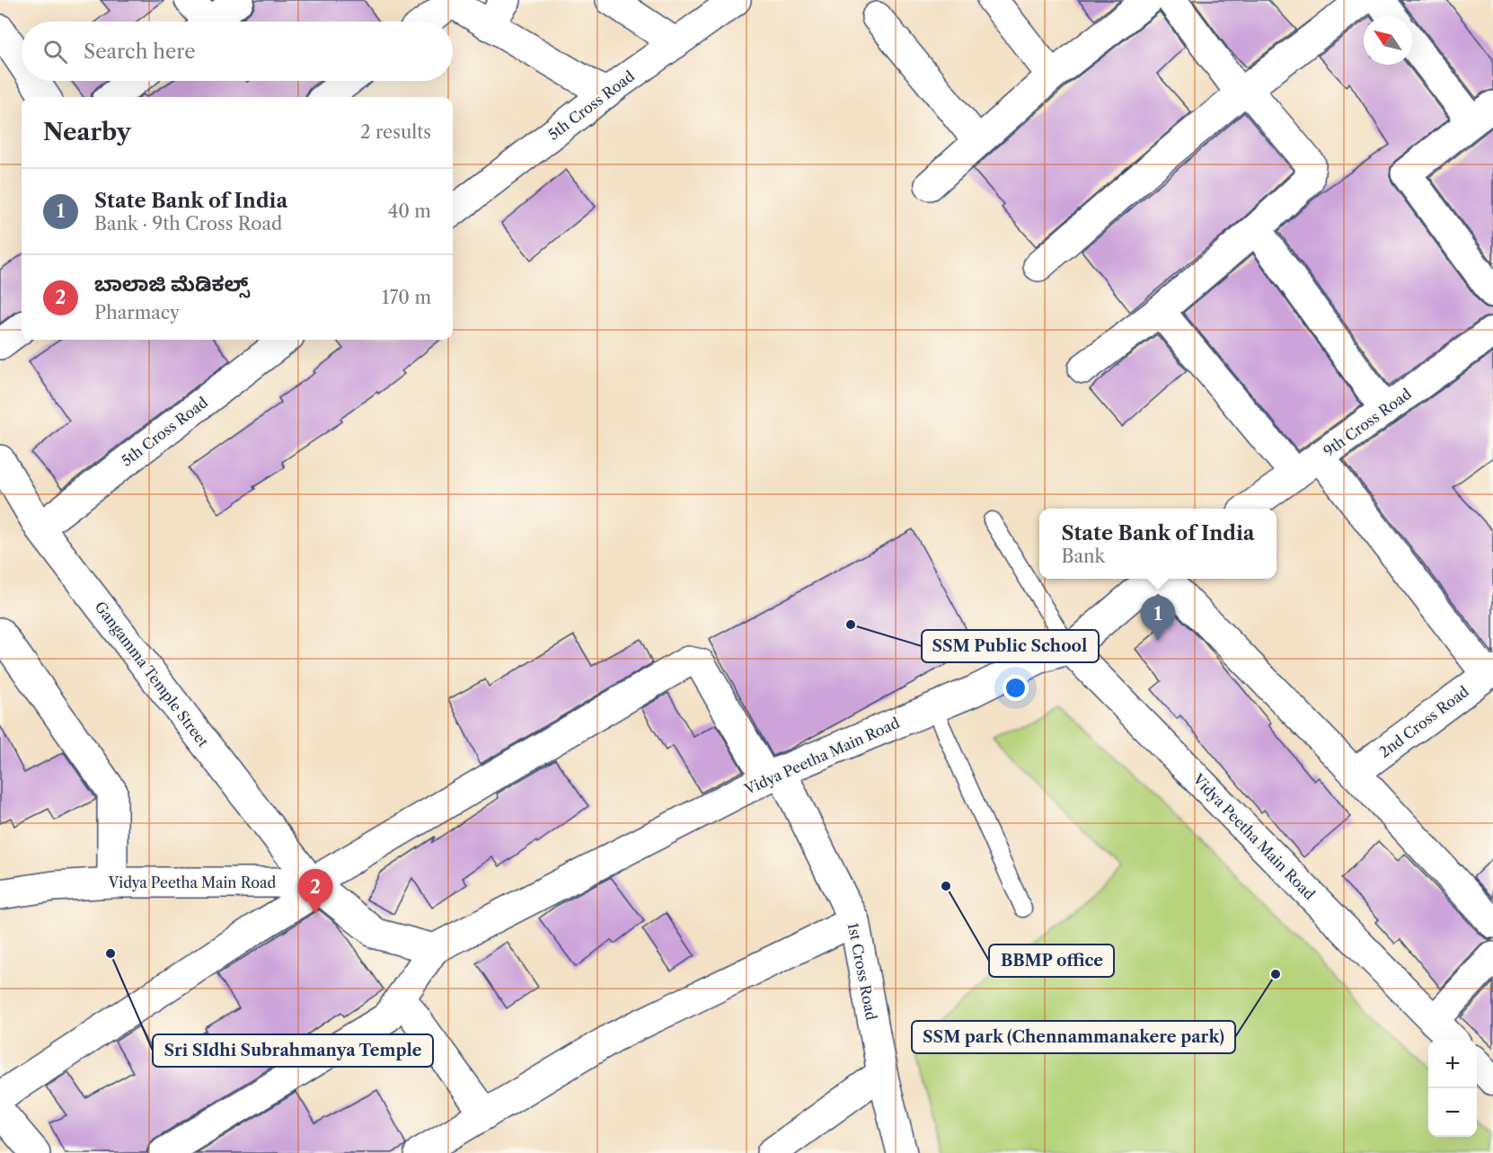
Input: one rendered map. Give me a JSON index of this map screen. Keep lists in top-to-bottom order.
{
  "streets": {
    "street": [
      "5th Cross Road",
      "9th Cross Road",
      "Gangamma Temple Street",
      "2nd Cross Road",
      "Vidya Peetha Main Road",
      "1st Cross Road"
    ]
  },
  "crossings": [
    ["5th Cross Road", "Gangamma Temple Street"],
    ["Gangamma Temple Street", "Vidya Peetha Main Road"],
    ["Gangamma Temple Street", "1st Cross Road"],
    ["Vidya Peetha Main Road", "1st Cross Road"]
  ],
  "places": [
    "SSM Public School",
    "BBMP office",
    "Sri SIdhi Subrahmanya Temple",
    "SSM park (Chennammanakere park)"
  ],
  "north": "top left",
  "page": {
    "search": "Search here",
    "heading": ["Nearby", "2 results"],
    "list": [
      {
        "mark": "1",
        "name": "State Bank of India",
        "note": "Bank · 9th Cross Road",
        "value": "40 m"
      },
      {
        "mark": "2",
        "name": "ಬಾಲಾಜಿ ಮೆಡಿಕಲ್ಸ್",
        "note": "Pharmacy",
        "value": "170 m"
      }
    ],
    "popup": ["State Bank of India", "Bank"],
    "pins": ["1", "2"],
    "map_buttons": ["+", "−"]
  }
}
